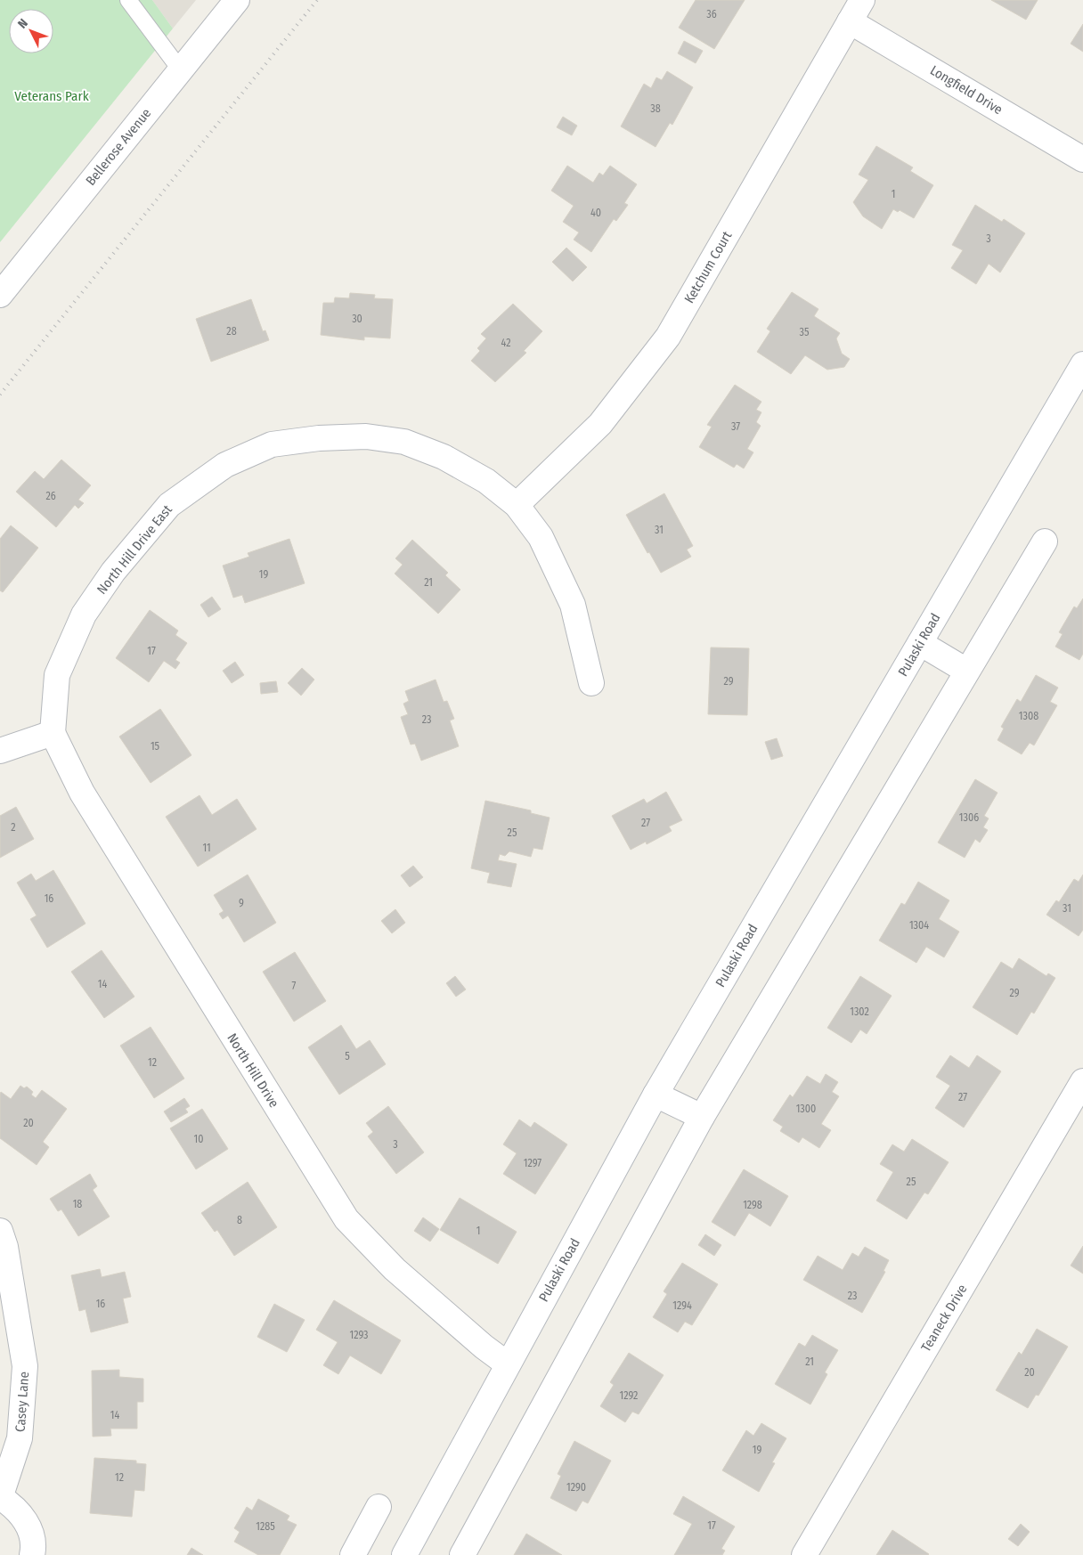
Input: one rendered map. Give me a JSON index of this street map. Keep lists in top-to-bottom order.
{
  "streets": {
    "street": [
      "Longfield Drive",
      "Bellerose Avenue",
      "Ketchum Court",
      "North Hill Drive East",
      "Pulaski Road",
      "North Hill Drive",
      "Teaneck Drive",
      "Casey Lane"
    ]
  },
  "crossings": [
    ["Longfield Drive", "Ketchum Court"],
    ["Ketchum Court", "North Hill Drive East"],
    ["North Hill Drive East", "North Hill Drive"],
    ["Pulaski Road", "North Hill Drive"]
  ],
  "parks": ["Veterans Park"],
  "house_numbers": [
    "36",
    "38",
    "1",
    "40",
    "3",
    "30",
    "28",
    "35",
    "42",
    "37",
    "26",
    "31",
    "19",
    "21",
    "17",
    "29",
    "1308",
    "23",
    "15",
    "1306",
    "27",
    "2",
    "25",
    "11",
    "16",
    "9",
    "31",
    "1304",
    "14",
    "7",
    "29",
    "1302",
    "5",
    "12",
    "27",
    "1300",
    "20",
    "10",
    "3",
    "1297",
    "25",
    "18",
    "1298",
    "8",
    "1",
    "23",
    "16",
    "1294",
    "1293",
    "21",
    "20",
    "1292",
    "14",
    "19",
    "12",
    "1290",
    "17",
    "1285"
  ],
  "north": "top left"
}
